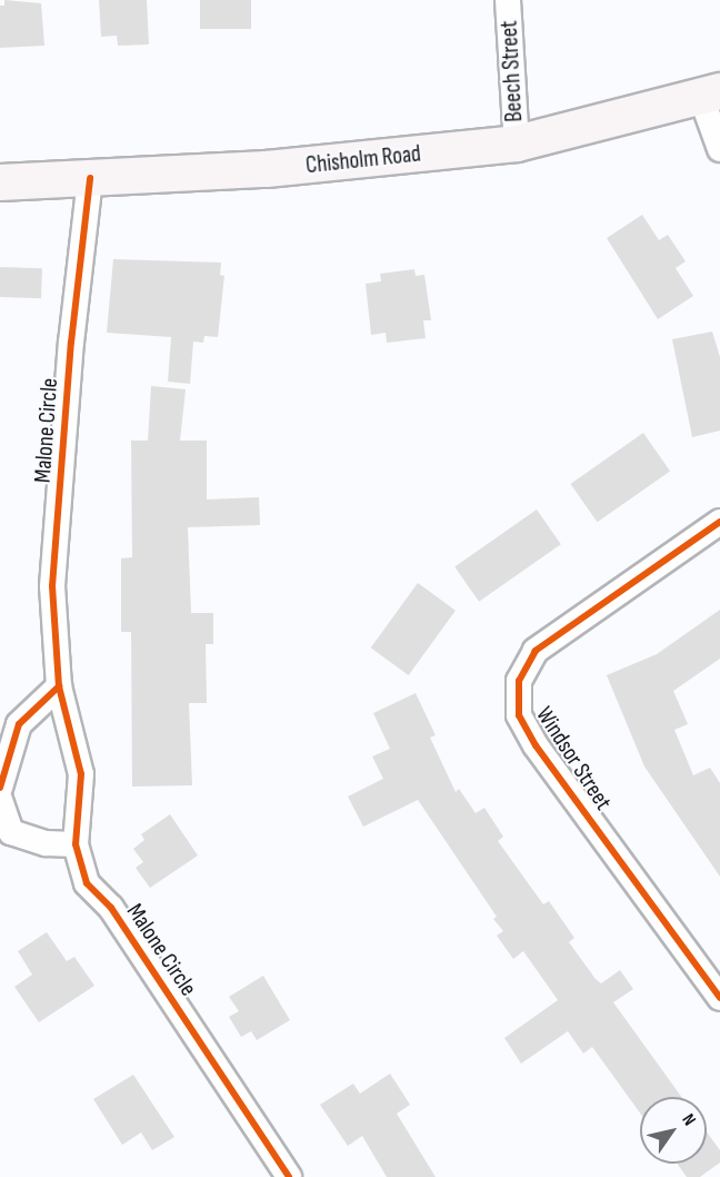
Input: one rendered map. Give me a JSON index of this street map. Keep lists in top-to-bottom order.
{
  "streets": {
    "main road": ["Chisholm Road"],
    "street": ["Beech Street", "Malone Circle", "Windsor Street"]
  },
  "crossings": [
    ["Beech Street", "Chisholm Road"],
    ["Chisholm Road", "Malone Circle"]
  ],
  "north": "top right"
}
